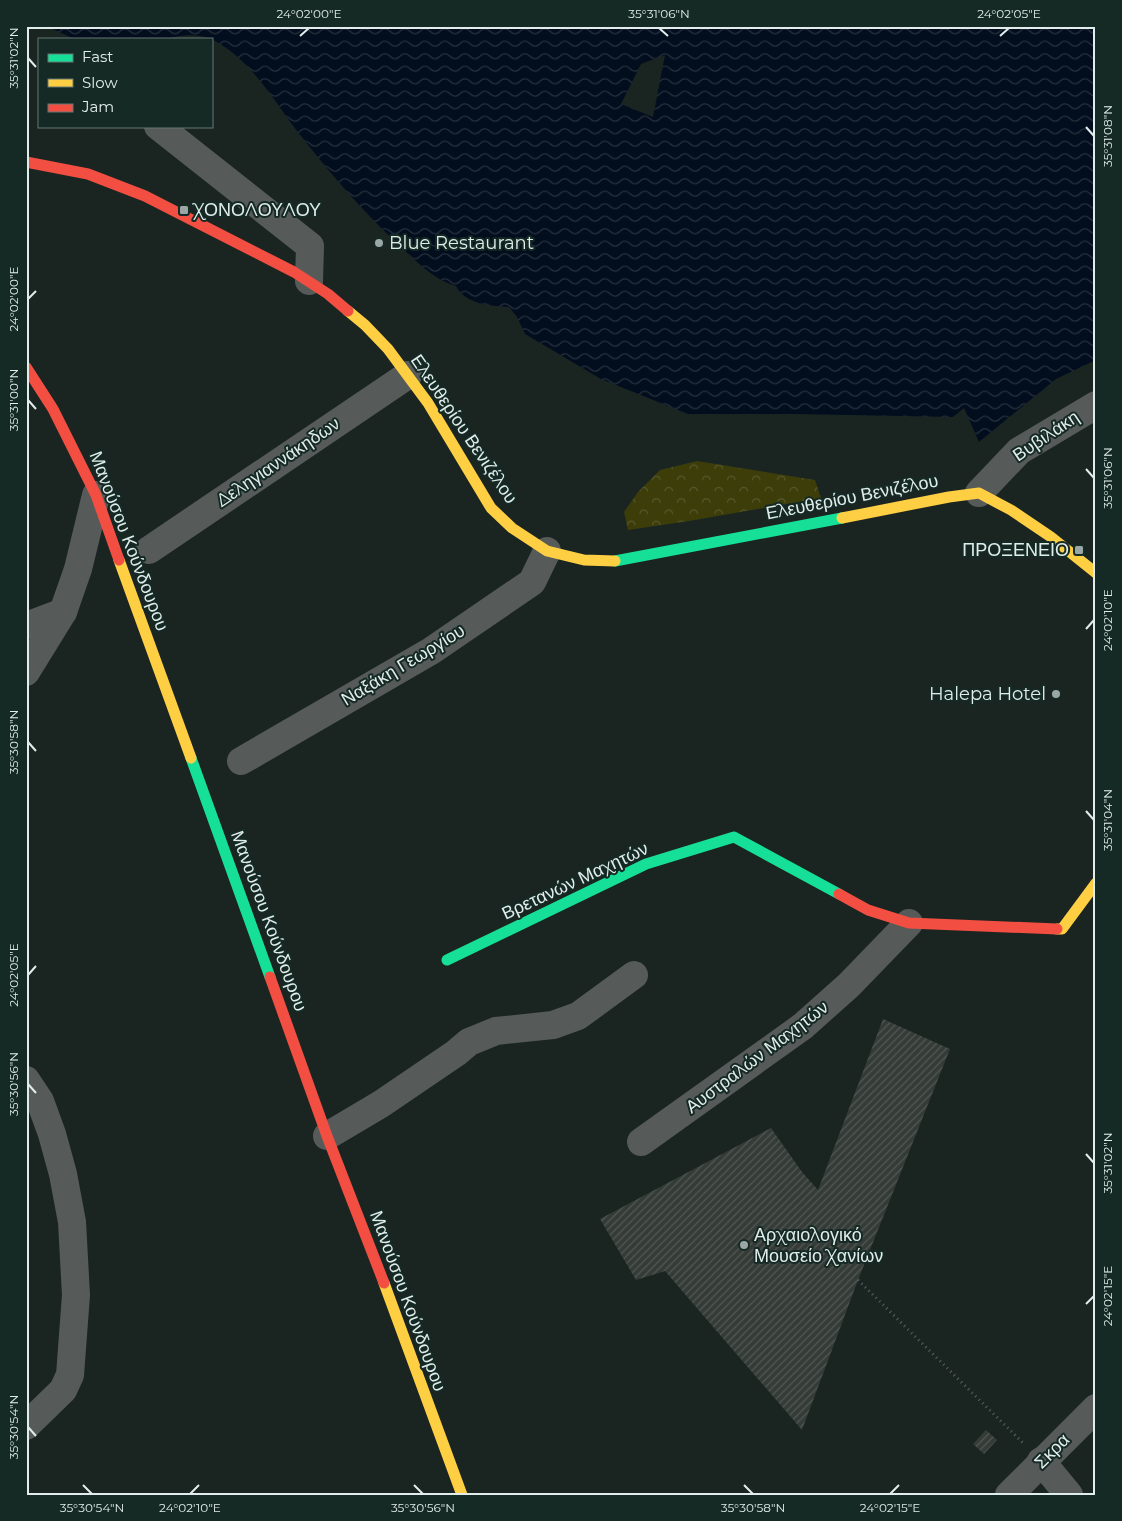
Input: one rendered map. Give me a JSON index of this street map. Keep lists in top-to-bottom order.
{
  "streets": {
    "street": [
      "Ελευθερίου Βενιζέλου",
      "Βυβιλάκη",
      "Δεληγιαννάκηδων",
      "Μανούσου Κούνδουρου",
      "Ναξάκη Γεωργίου",
      "Βρετανών Μαχητών",
      "Αυστραλών Μαχητών",
      "Σκρα"
    ]
  },
  "crossings": [
    ["Ελευθερίου Βενιζέλου", "Βυβιλάκη"],
    ["Ελευθερίου Βενιζέλου", "Δεληγιαννάκηδων"],
    ["Ελευθερίου Βενιζέλου", "Ναξάκη Γεωργίου"],
    ["Βρετανών Μαχητών", "Αυστραλών Μαχητών"]
  ],
  "places": {
    "transit": ["ΧΟΝΟΛΟΥΛΟΥ", "ΠΡΟΞΕΝΕΙΟ"],
    "other": ["Blue Restaurant", "Halepa Hotel", "Αρχαιολογικό Μουσείο Χανίων"]
  },
  "legend": ["Fast", "Slow", "Jam"],
  "coordinates": [
    "24°02'00\"E",
    "35°31'06\"N",
    "24°02'05\"E",
    "35°31'02\"N",
    "35°31'08\"N",
    "35°31'00\"N",
    "24°02'10\"E",
    "35°30'58\"N",
    "35°31'04\"N",
    "35°30'56\"N",
    "24°02'15\"E",
    "35°30'54\"N"
  ]
}
